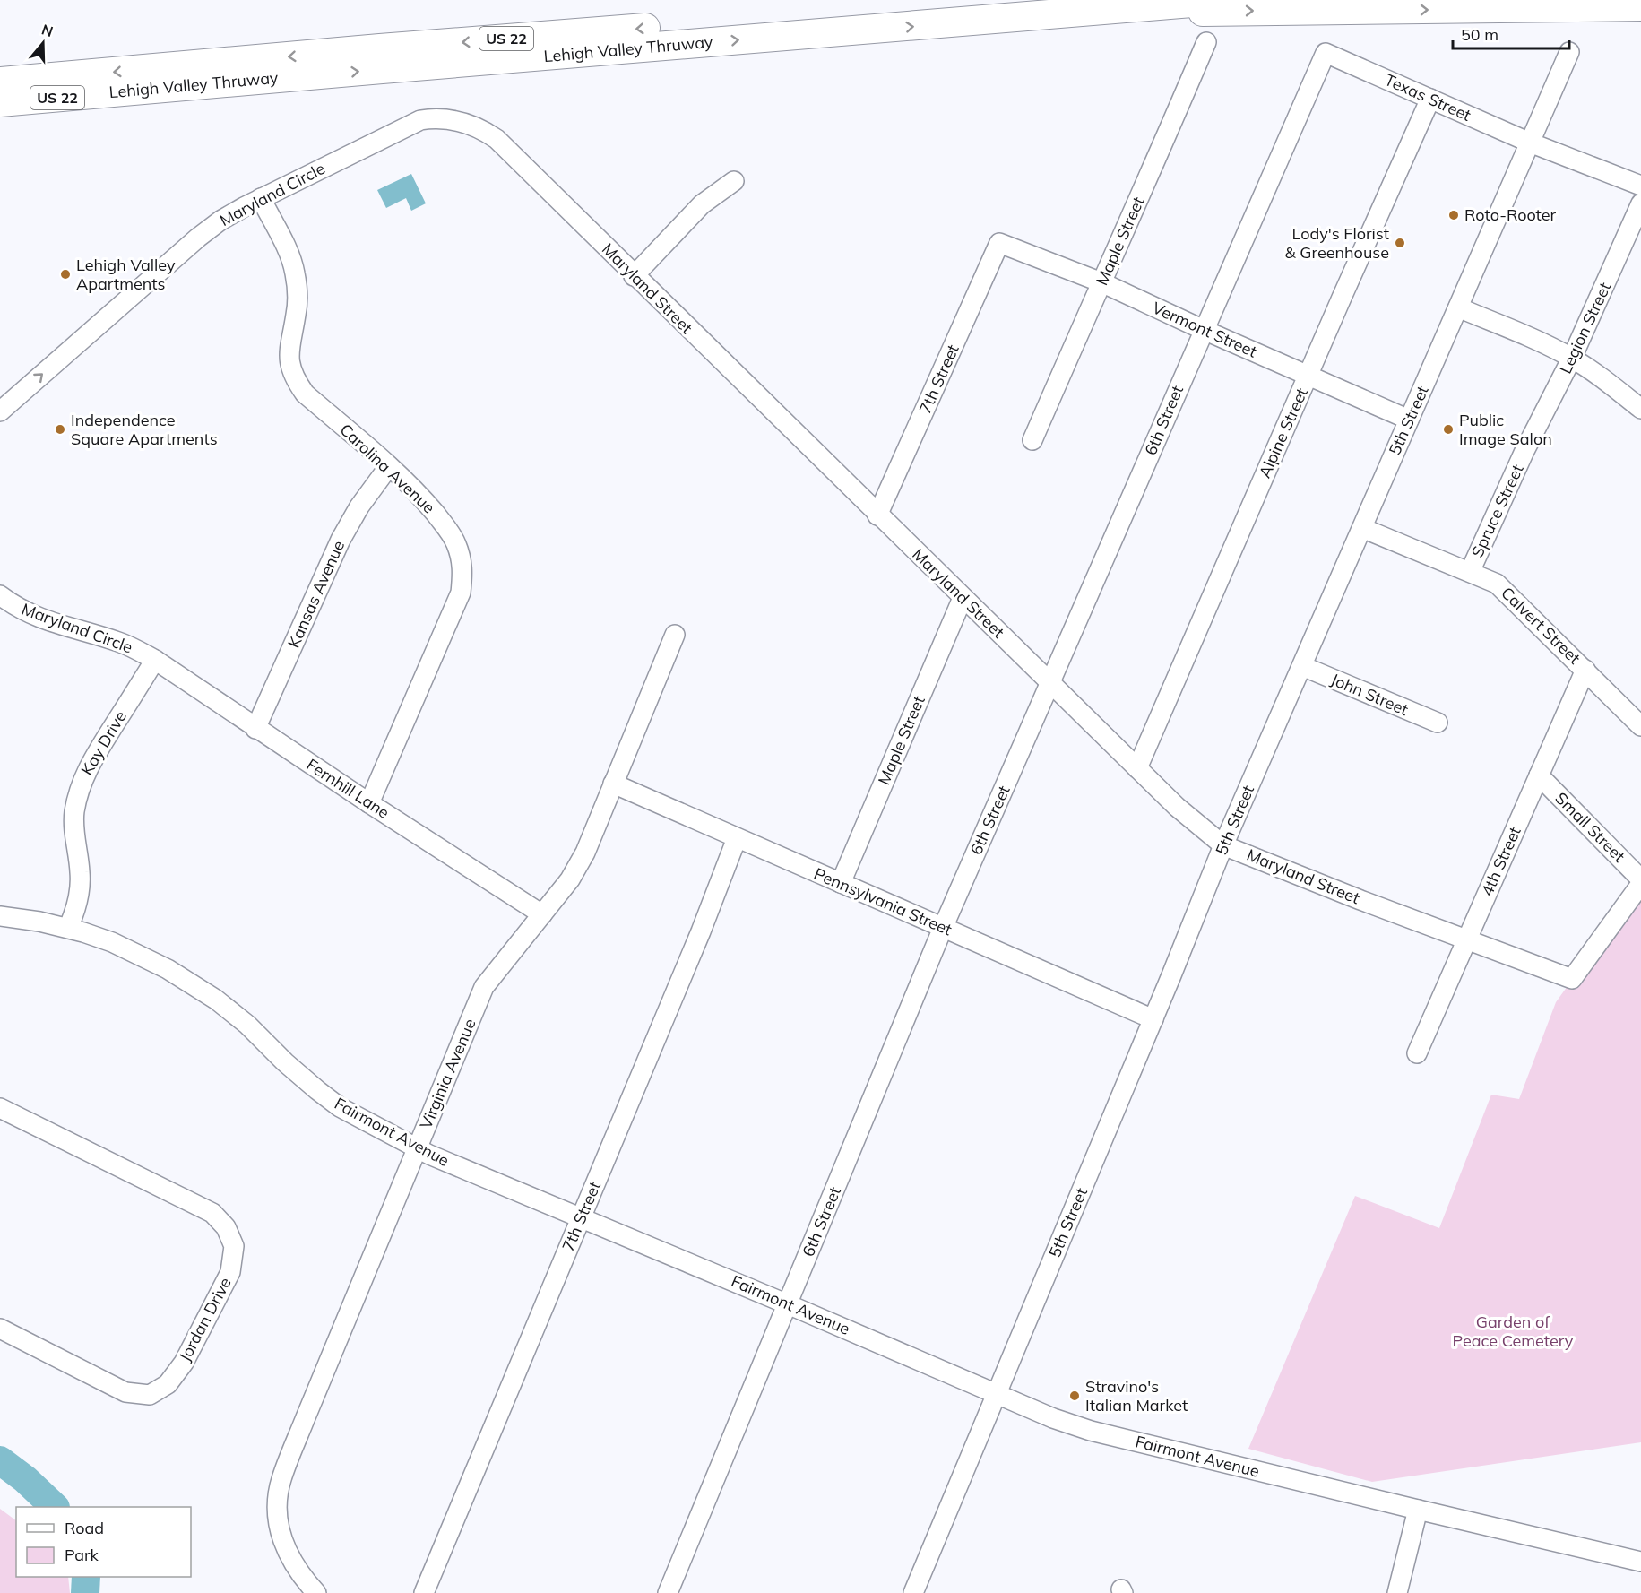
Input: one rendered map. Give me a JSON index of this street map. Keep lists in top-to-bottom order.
{
  "streets": {
    "highway": ["US 22", "Lehigh Valley Thruway"],
    "street": [
      "Texas Street",
      "Maryland Circle",
      "Maple Street",
      "Maryland Street",
      "Legion Street",
      "Vermont Street",
      "7th Street",
      "6th Street",
      "5th Street",
      "Alpine Street",
      "Carolina Avenue",
      "Spruce Street",
      "Kansas Avenue",
      "Calvert Street",
      "John Street",
      "Kay Drive",
      "Fernhill Lane",
      "Small Street",
      "4th Street",
      "Pennsylvania Street",
      "Virginia Avenue",
      "Fairmont Avenue",
      "Jordan Drive"
    ]
  },
  "crossings": [
    ["Texas Street", "6th Street"],
    ["Texas Street", "5th Street"],
    ["Texas Street", "Alpine Street"],
    ["Maryland Circle", "Maryland Street"],
    ["Maryland Circle", "Carolina Avenue"],
    ["Maryland Circle", "Kay Drive"],
    ["Maryland Circle", "Fernhill Lane"],
    ["Maple Street", "Maryland Street"],
    ["Maple Street", "Vermont Street"],
    ["Maple Street", "Pennsylvania Street"],
    ["Maryland Street", "7th Street"],
    ["Maryland Street", "6th Street"],
    ["Maryland Street", "5th Street"],
    ["Maryland Street", "Alpine Street"],
    ["Maryland Street", "Small Street"],
    ["Maryland Street", "4th Street"],
    ["Legion Street", "Spruce Street"],
    ["Vermont Street", "7th Street"],
    ["Vermont Street", "6th Street"],
    ["Vermont Street", "5th Street"],
    ["Vermont Street", "Alpine Street"],
    ["7th Street", "Pennsylvania Street"],
    ["7th Street", "Fairmont Avenue"],
    ["6th Street", "Pennsylvania Street"],
    ["6th Street", "Fairmont Avenue"],
    ["5th Street", "Calvert Street"],
    ["5th Street", "John Street"],
    ["5th Street", "Pennsylvania Street"],
    ["5th Street", "Fairmont Avenue"],
    ["Carolina Avenue", "Kansas Avenue"],
    ["Carolina Avenue", "Fernhill Lane"],
    ["Spruce Street", "Calvert Street"],
    ["Kansas Avenue", "Fernhill Lane"],
    ["Calvert Street", "4th Street"],
    ["Kay Drive", "Fernhill Lane"],
    ["Kay Drive", "Fairmont Avenue"],
    ["Fernhill Lane", "Virginia Avenue"],
    ["Small Street", "4th Street"],
    ["Pennsylvania Street", "Virginia Avenue"],
    ["Virginia Avenue", "Fairmont Avenue"]
  ],
  "one_way": ["Maryland Circle"],
  "parks": ["Garden of Peace Cemetery"],
  "places": [
    "Roto-Rooter",
    "Lody's Florist & Greenhouse",
    "Lehigh Valley Apartments",
    "Independence Square Apartments",
    "Public Image Salon",
    "Stravino's Italian Market"
  ],
  "legend": ["Road", "Park"],
  "scale_bar": "50 m",
  "north": "top"
}
